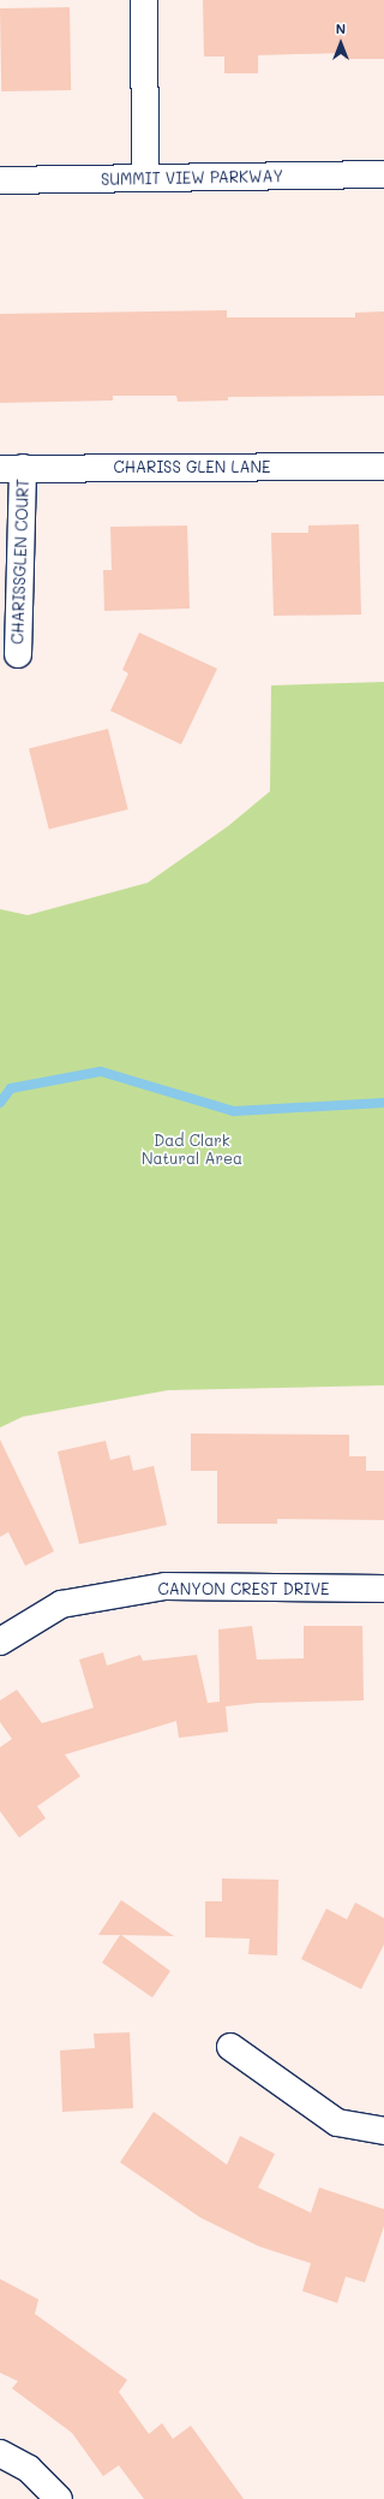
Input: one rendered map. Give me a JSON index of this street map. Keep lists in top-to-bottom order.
{
  "streets": {
    "street": [
      "SUMMIT VIEW PARKWAY",
      "CHARISS GLEN LANE",
      "CHARISSGLEN COURT",
      "CANYON CREST DRIVE"
    ]
  },
  "crossings": [
    ["CHARISS GLEN LANE", "CHARISSGLEN COURT"]
  ],
  "parks": ["Dad Clark Natural Area"],
  "north": "top"
}
